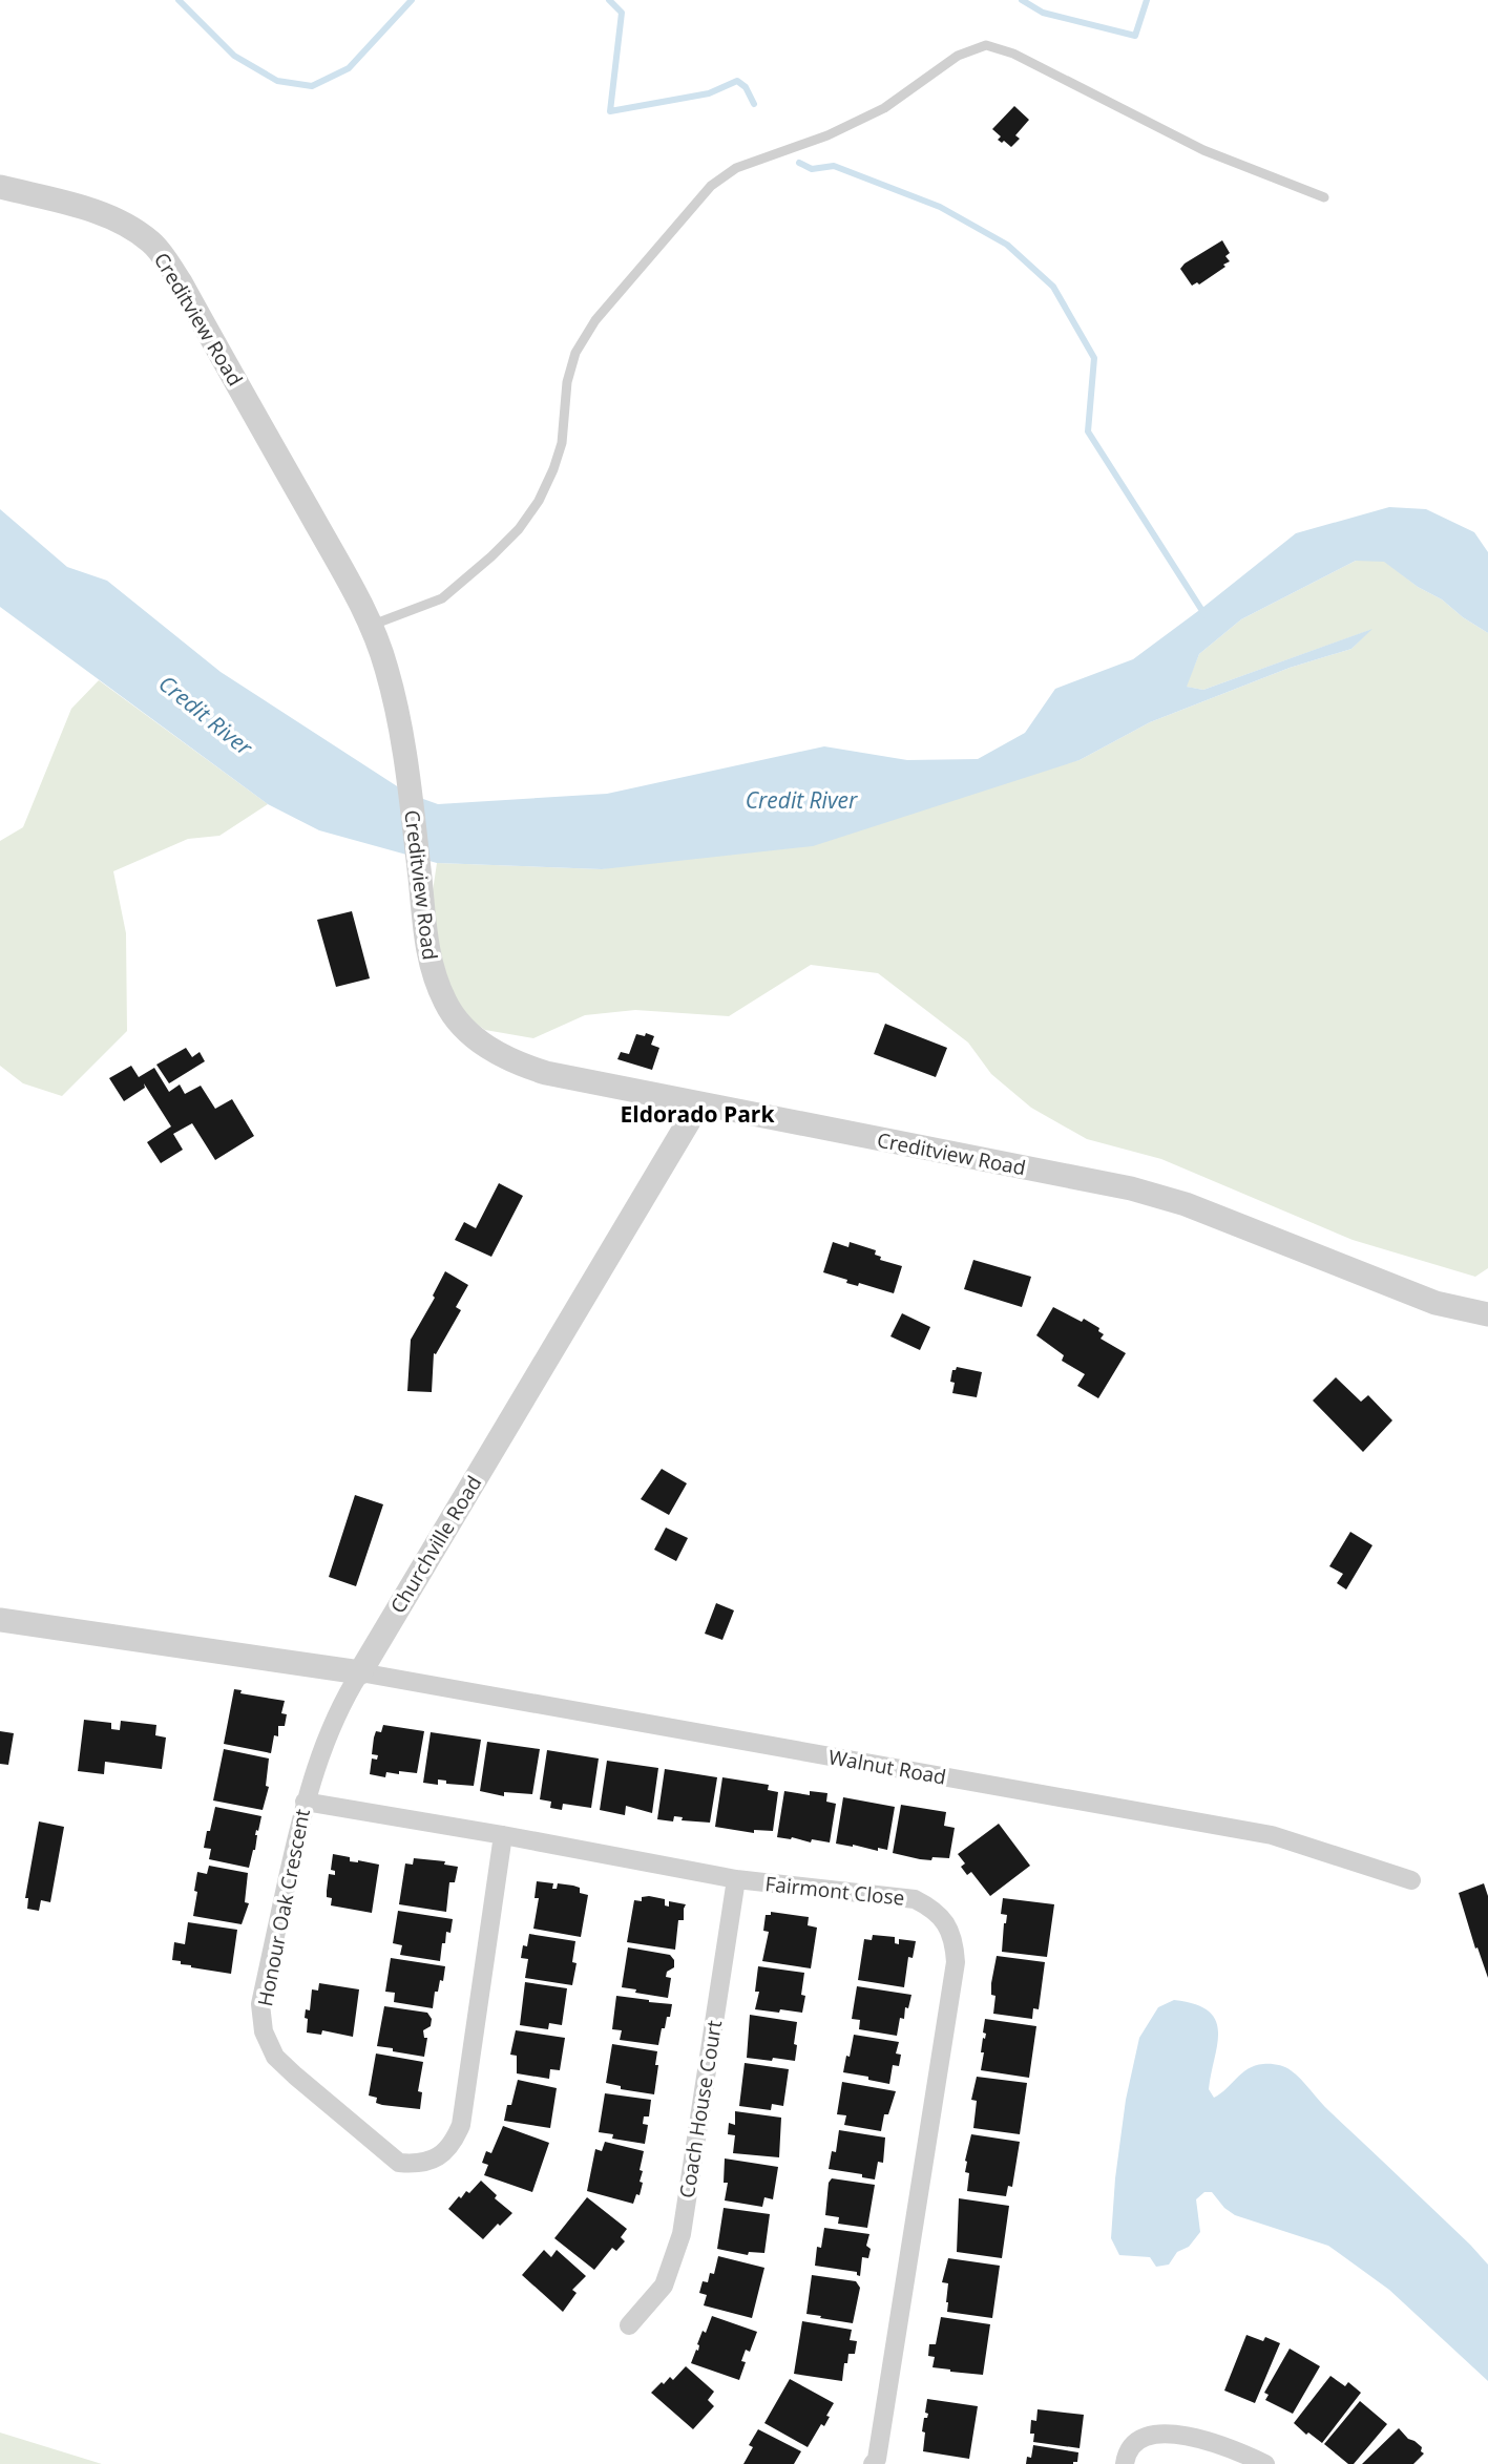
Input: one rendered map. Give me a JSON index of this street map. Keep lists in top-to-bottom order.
{
  "streets": {
    "street": [
      "Creditview Road",
      "Churchville Road",
      "Walnut Road",
      "Fairmont Close",
      "Honour Oak Crescent",
      "Coach House Court"
    ]
  },
  "crossings": [
    ["Creditview Road", "Churchville Road"],
    ["Churchville Road", "Walnut Road"],
    ["Churchville Road", "Honour Oak Crescent"],
    ["Walnut Road", "Honour Oak Crescent"],
    ["Fairmont Close", "Honour Oak Crescent"],
    ["Fairmont Close", "Coach House Court"]
  ],
  "districts": ["Eldorado Park"],
  "water": ["Credit River"]
}
